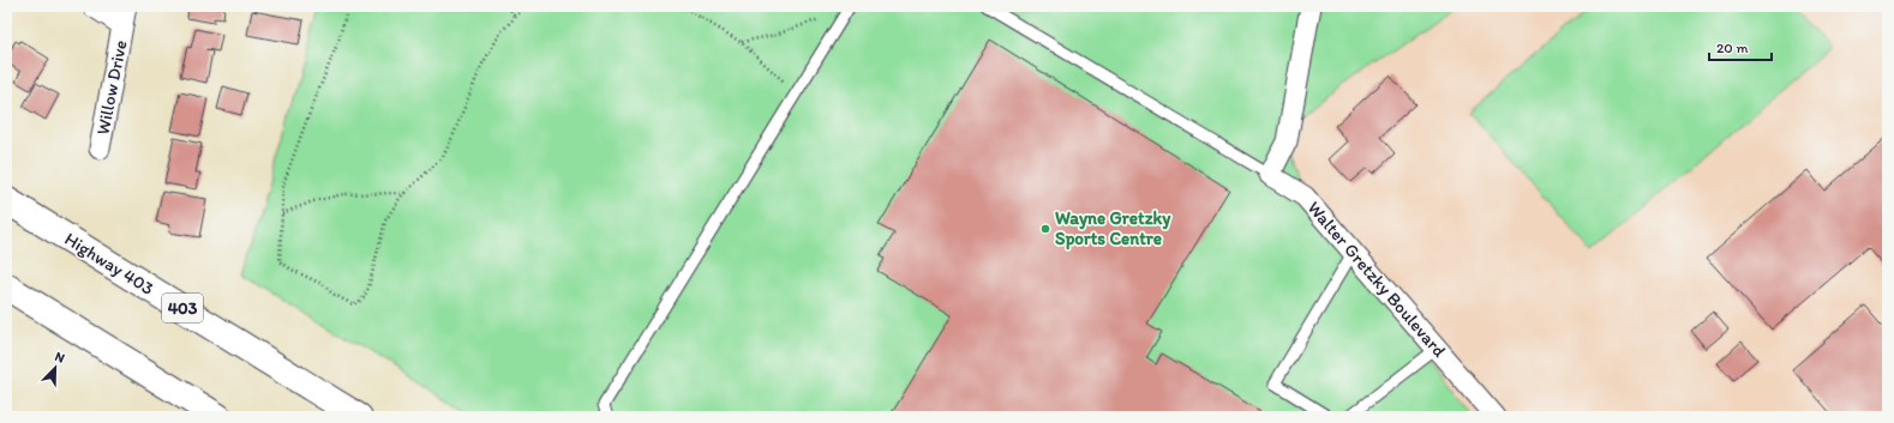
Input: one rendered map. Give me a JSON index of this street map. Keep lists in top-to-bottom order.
{
  "streets": {
    "highway": ["Highway 403", "403"],
    "street": ["Willow Drive", "Walter Gretzky Boulevard"]
  },
  "places": ["Wayne Gretzky Sports Centre"],
  "scale_bar": "20 m",
  "north": "top right"
}
